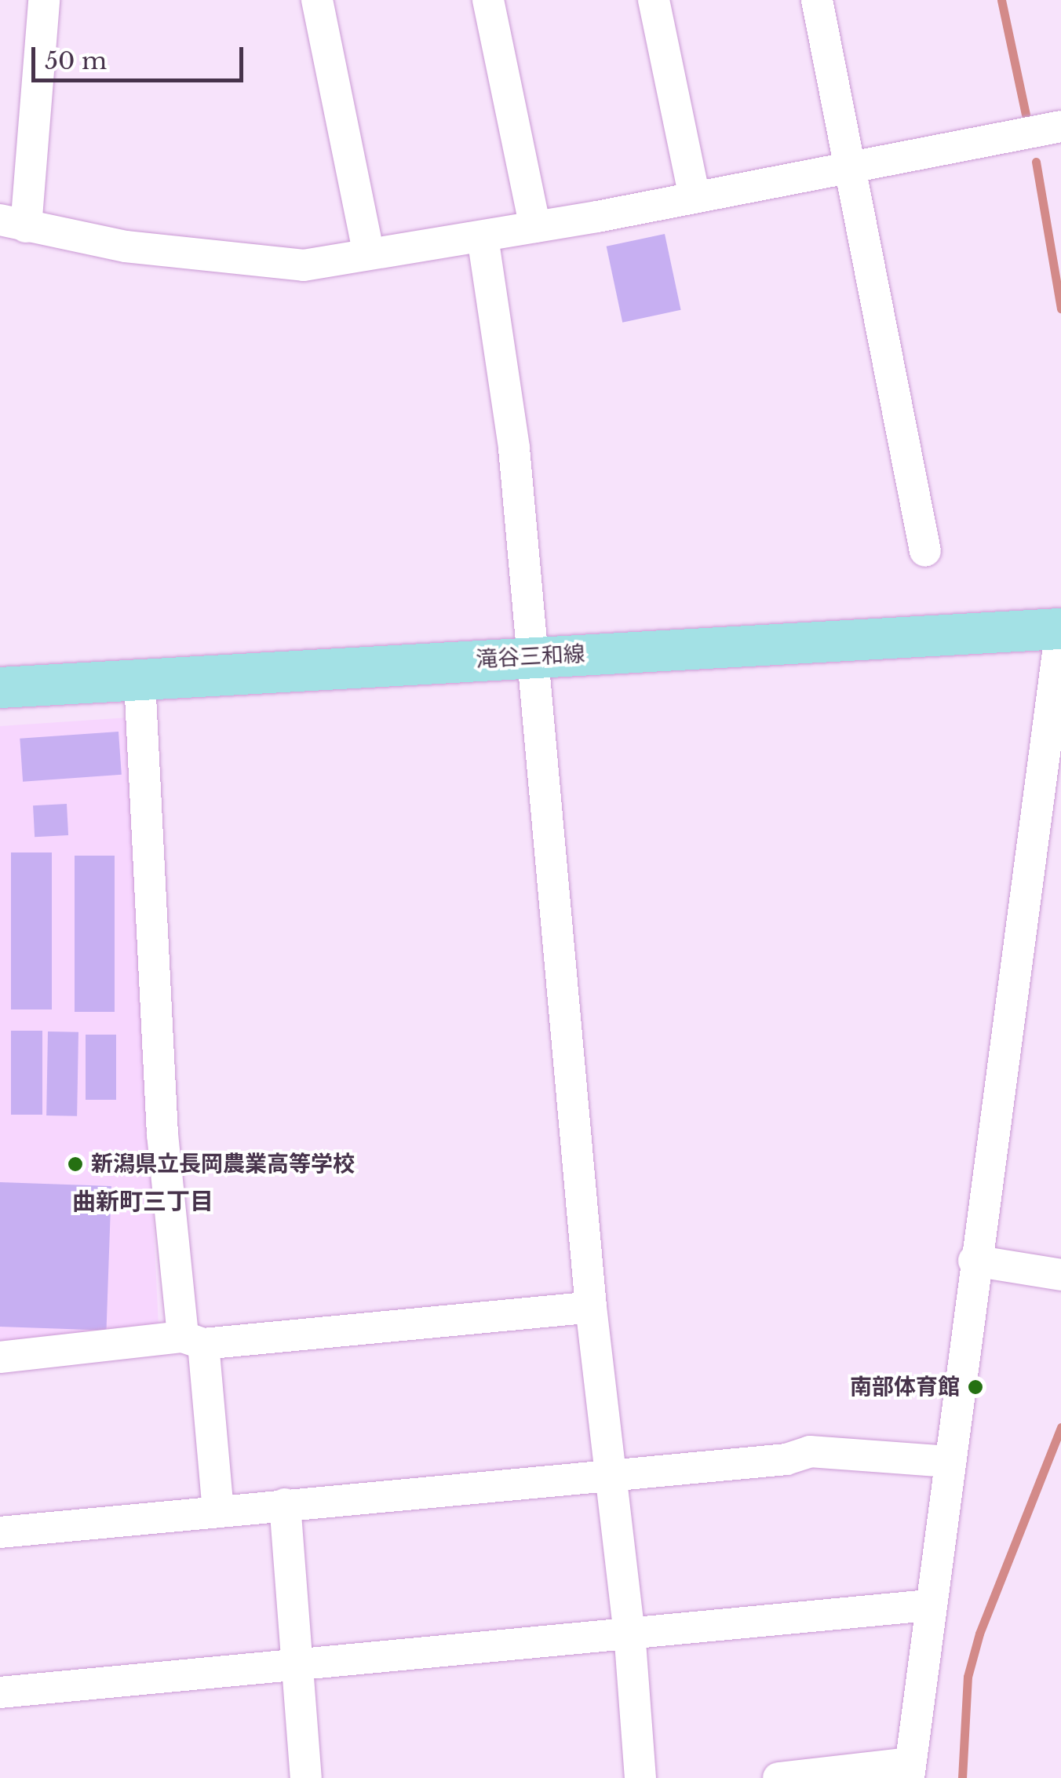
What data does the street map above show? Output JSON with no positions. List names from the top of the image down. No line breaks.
{"streets":{"main road":["滝谷三和線"]},"districts":["曲新町三丁目"],"places":["新潟県立長岡農業高等学校","南部体育館"],"scale_bar":"50 m"}
